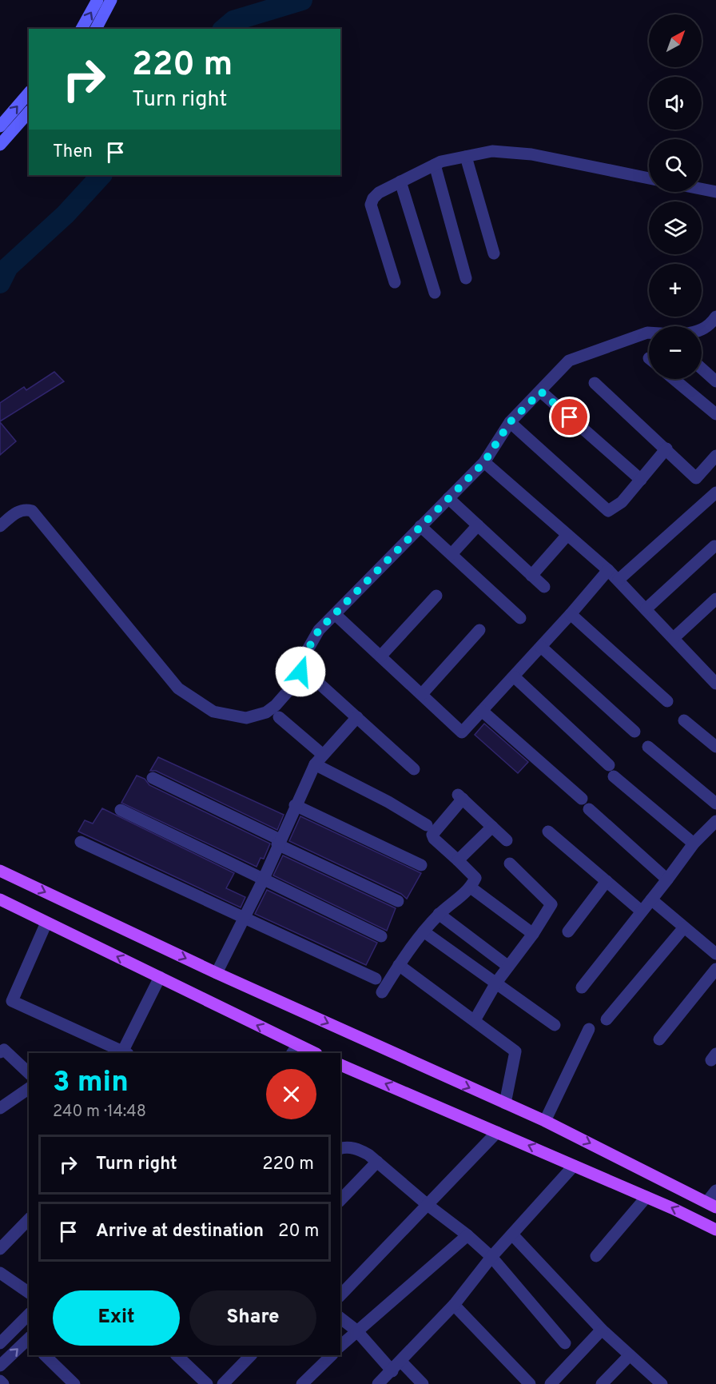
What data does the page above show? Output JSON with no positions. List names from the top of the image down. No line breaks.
{"north":"top right","page":{"map_buttons":["+","−"],"turn":["220 m","Turn right"],"then":"Then","heading":["3 min","240 m · 14:48"],"list":[{"name":"Turn right","value":"220 m"},{"name":"Arrive at destination","value":"20 m"}],"buttons":["Exit","Share"]}}
